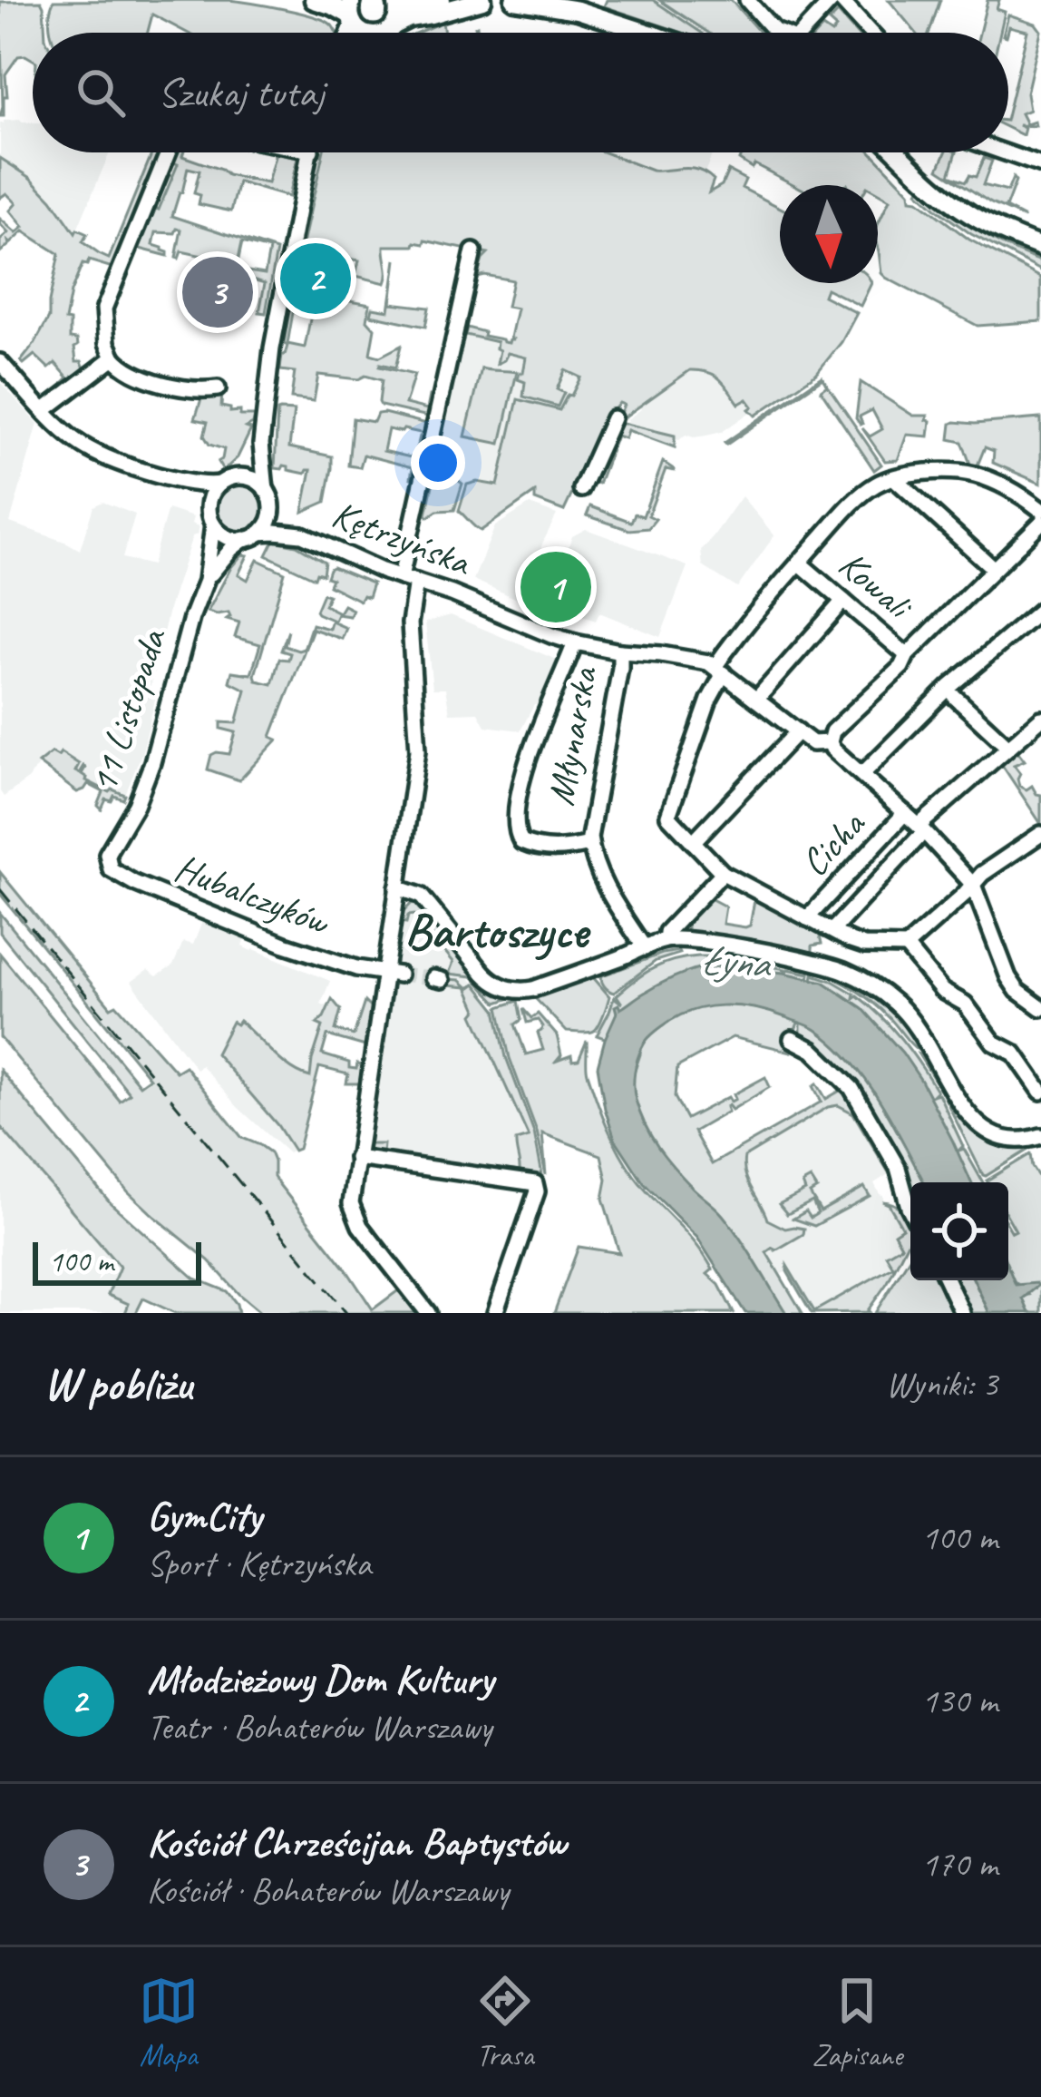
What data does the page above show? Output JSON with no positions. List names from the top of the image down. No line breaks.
{"streets":{"street":["Kętrzyńska","Kowali","11 Listopada","Młynarska","Cicha","Hubalczyków"]},"crossings":[["Kętrzyńska","11 Listopada"],["Kętrzyńska","Młynarska"],["11 Listopada","Hubalczyków"]],"districts":["Bartoszyce"],"water":["Łyna"],"scale_bar":"100 m","north":"bottom","page":{"search":"Szukaj tutaj","pins":["2","3","1"],"scale":"100 m","heading":["W pobliżu","Wyniki: 3"],"list":[{"mark":"1","name":"GymCity","note":"Sport · Kętrzyńska","value":"100 m"},{"mark":"2","name":"Młodzieżowy Dom Kultury","note":"Teatr · Bohaterów Warszawy","value":"130 m"},{"mark":"3","name":"Kościół Chrześcijan Baptystów","note":"Kościół · Bohaterów Warszawy","value":"170 m"}],"nav":["Mapa","Trasa","Zapisane"]}}
